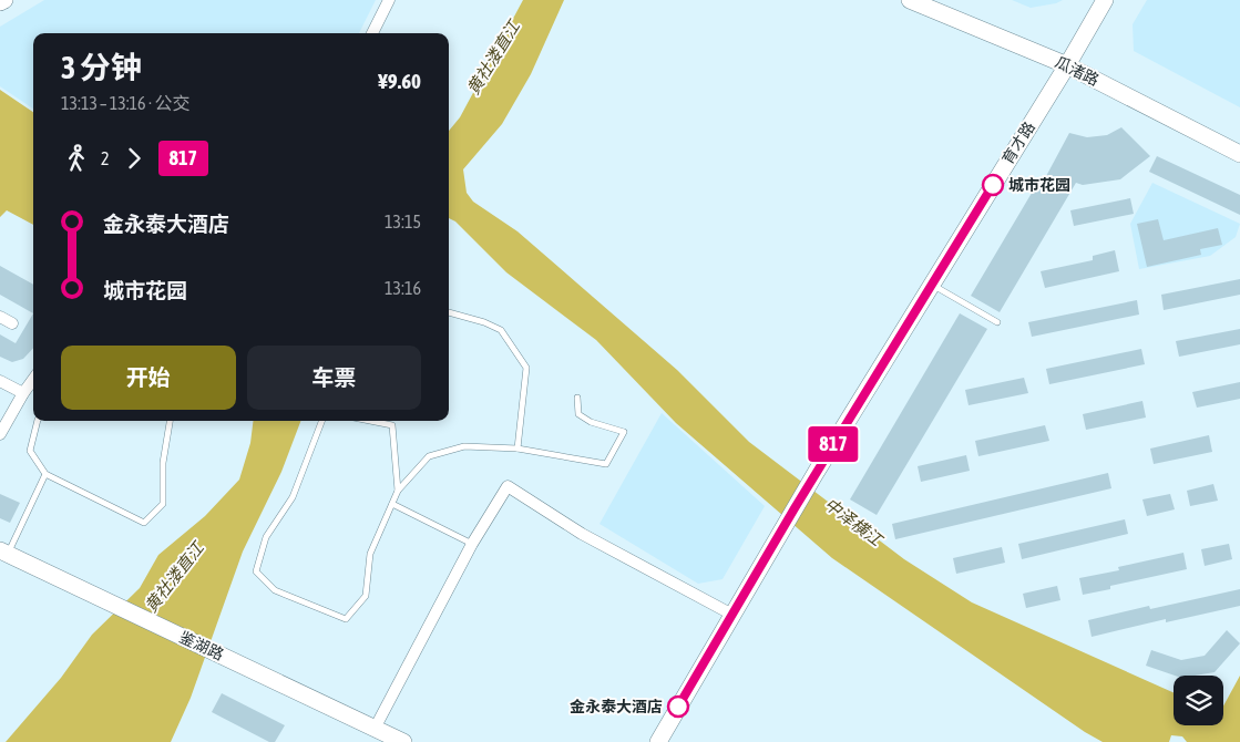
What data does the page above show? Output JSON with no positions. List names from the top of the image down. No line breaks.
{"streets":{"street":["瓜渚路","育才路","鉴湖路"]},"crossings":[["瓜渚路","育才路"]],"water":["黄社溇直江","中泽横江"],"places":["城市花园","金永泰大酒店"],"lines":["bus line 817"],"page":{"on_map":"817","heading":["3 分钟","13:13 – 13:16 · 公交","¥9.60"],"legs":["2","817"],"list":[{"name":"金永泰大酒店","value":"13:15"},{"name":"城市花园","value":"13:16"}],"buttons":["开始","车票"]}}
